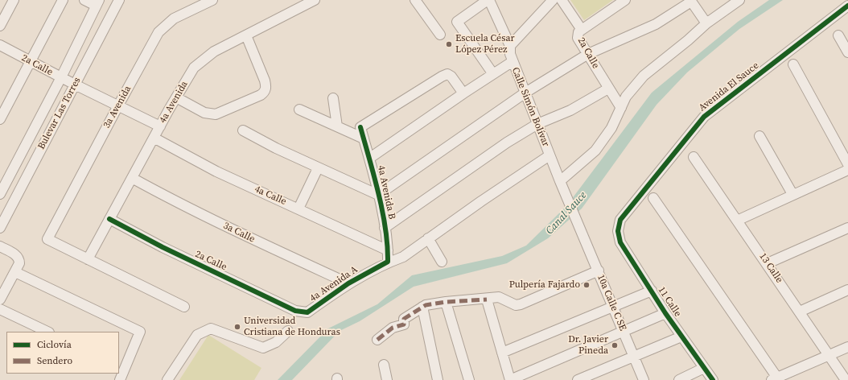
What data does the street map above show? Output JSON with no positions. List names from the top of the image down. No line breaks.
{"streets":{"street":["2a Calle","Avenida El Sauce","4a Avenida","3a Avenida","Calle Simón Bolívar","Bulevar Las Torres","4a Avenida B","4a Calle","3a Calle","13 Calle","4a Avenida A","11 Calle","10a Calle C SE"]},"crossings":[["2a Calle","4a Avenida"],["2a Calle","3a Avenida"],["2a Calle","Bulevar Las Torres"],["2a Calle","4a Avenida A"],["Avenida El Sauce","11 Calle"],["4a Avenida","3a Avenida"],["4a Avenida","4a Calle"],["4a Avenida","3a Calle"],["Calle Simón Bolívar","4a Avenida A"],["Calle Simón Bolívar","10a Calle C SE"],["4a Avenida B","4a Calle"],["4a Avenida B","4a Avenida A"],["3a Calle","4a Avenida A"]],"water":["Canal Sauce"],"places":["Escuela César López Pérez","Pulpería Fajardo","Universidad Cristiana de Honduras","Dr. Javier Pineda"],"legend":["Ciclovía","Sendero"]}
